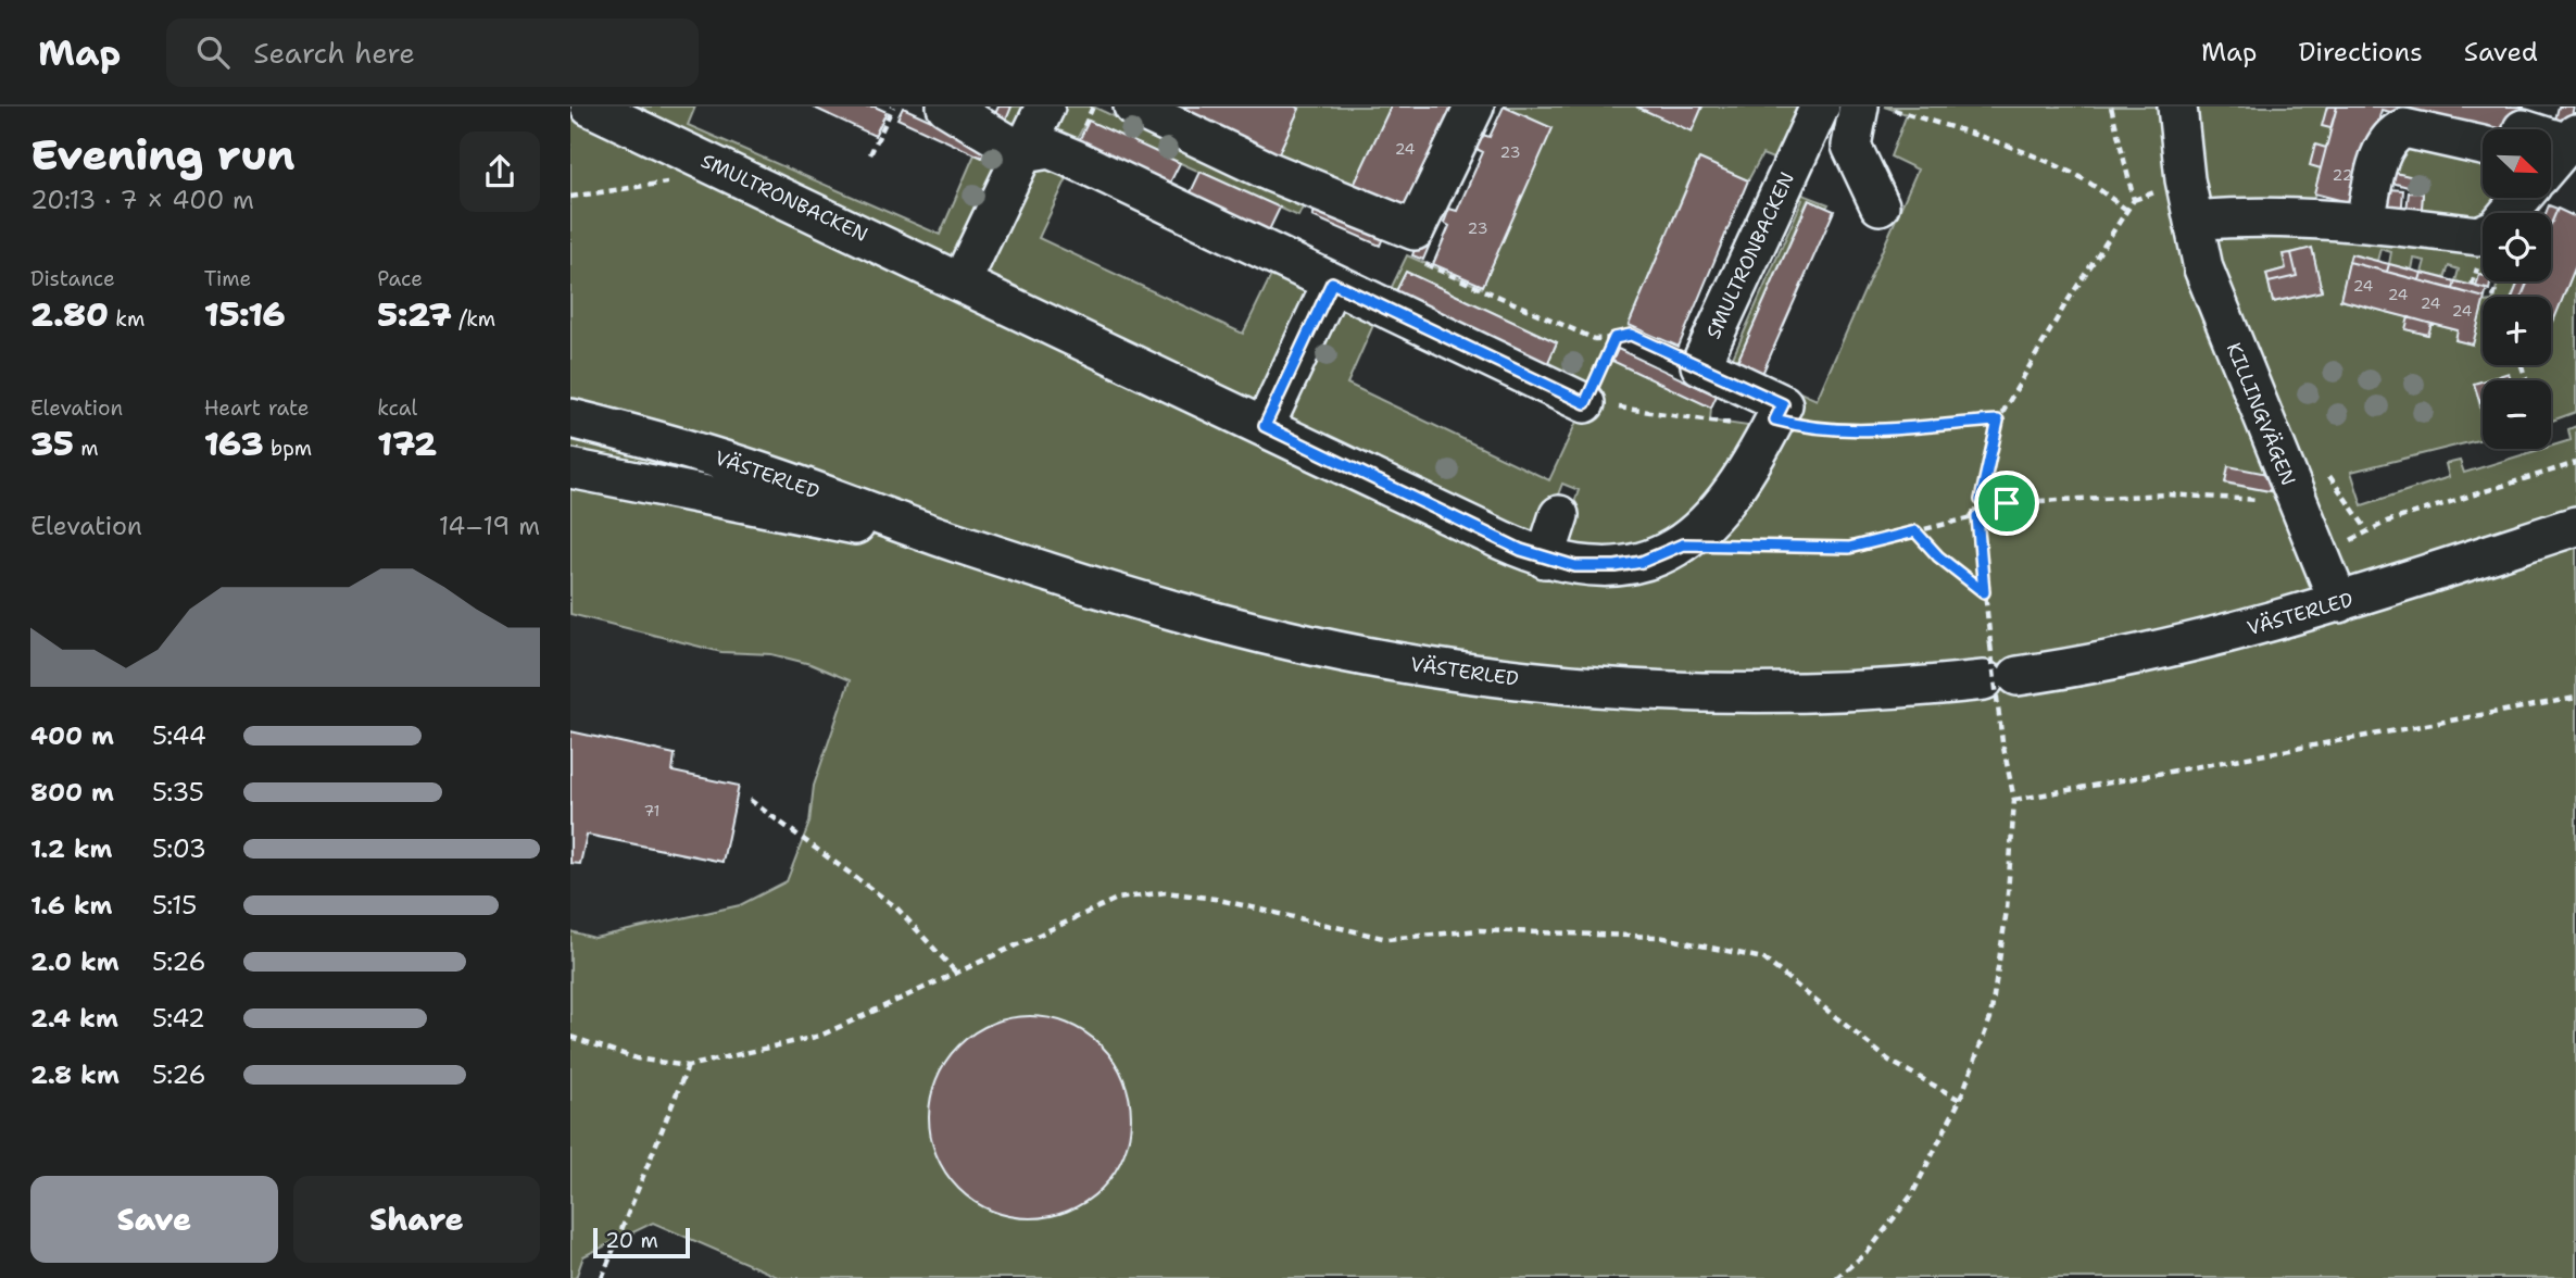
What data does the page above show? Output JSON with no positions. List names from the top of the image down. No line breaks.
{"streets":{"street":["SMULTRONBACKEN","KILLINGVÄGEN","VÄSTERLED"]},"crossings":[["KILLINGVÄGEN","VÄSTERLED"]],"house_numbers":["24","23","22","23","24","24","24","24","71"],"scale_bar":"20 m","north":"bottom right","page":{"header":"Map","search":"Search here","nav":["Map","Directions","Saved"],"heading":["Evening run","20:13 · 7 × 400 m"],"map_buttons":["+","−"],"stats":[["Distance","2.80 km"],["Time","15:16"],["Pace","5:27 /km"],["Elevation","35 m"],["Heart rate","163 bpm"],["kcal","172"]],"chart":["Elevation","14–19 m"],"list":[{"name":"400 m","note":"5:44"},{"name":"800 m","note":"5:35"},{"name":"1.2 km","note":"5:03"},{"name":"1.6 km","note":"5:15"},{"name":"2.0 km","note":"5:26"},{"name":"2.4 km","note":"5:42"},{"name":"2.8 km","note":"5:26"}],"buttons":["Save","Share"],"scale":"20 m"}}
